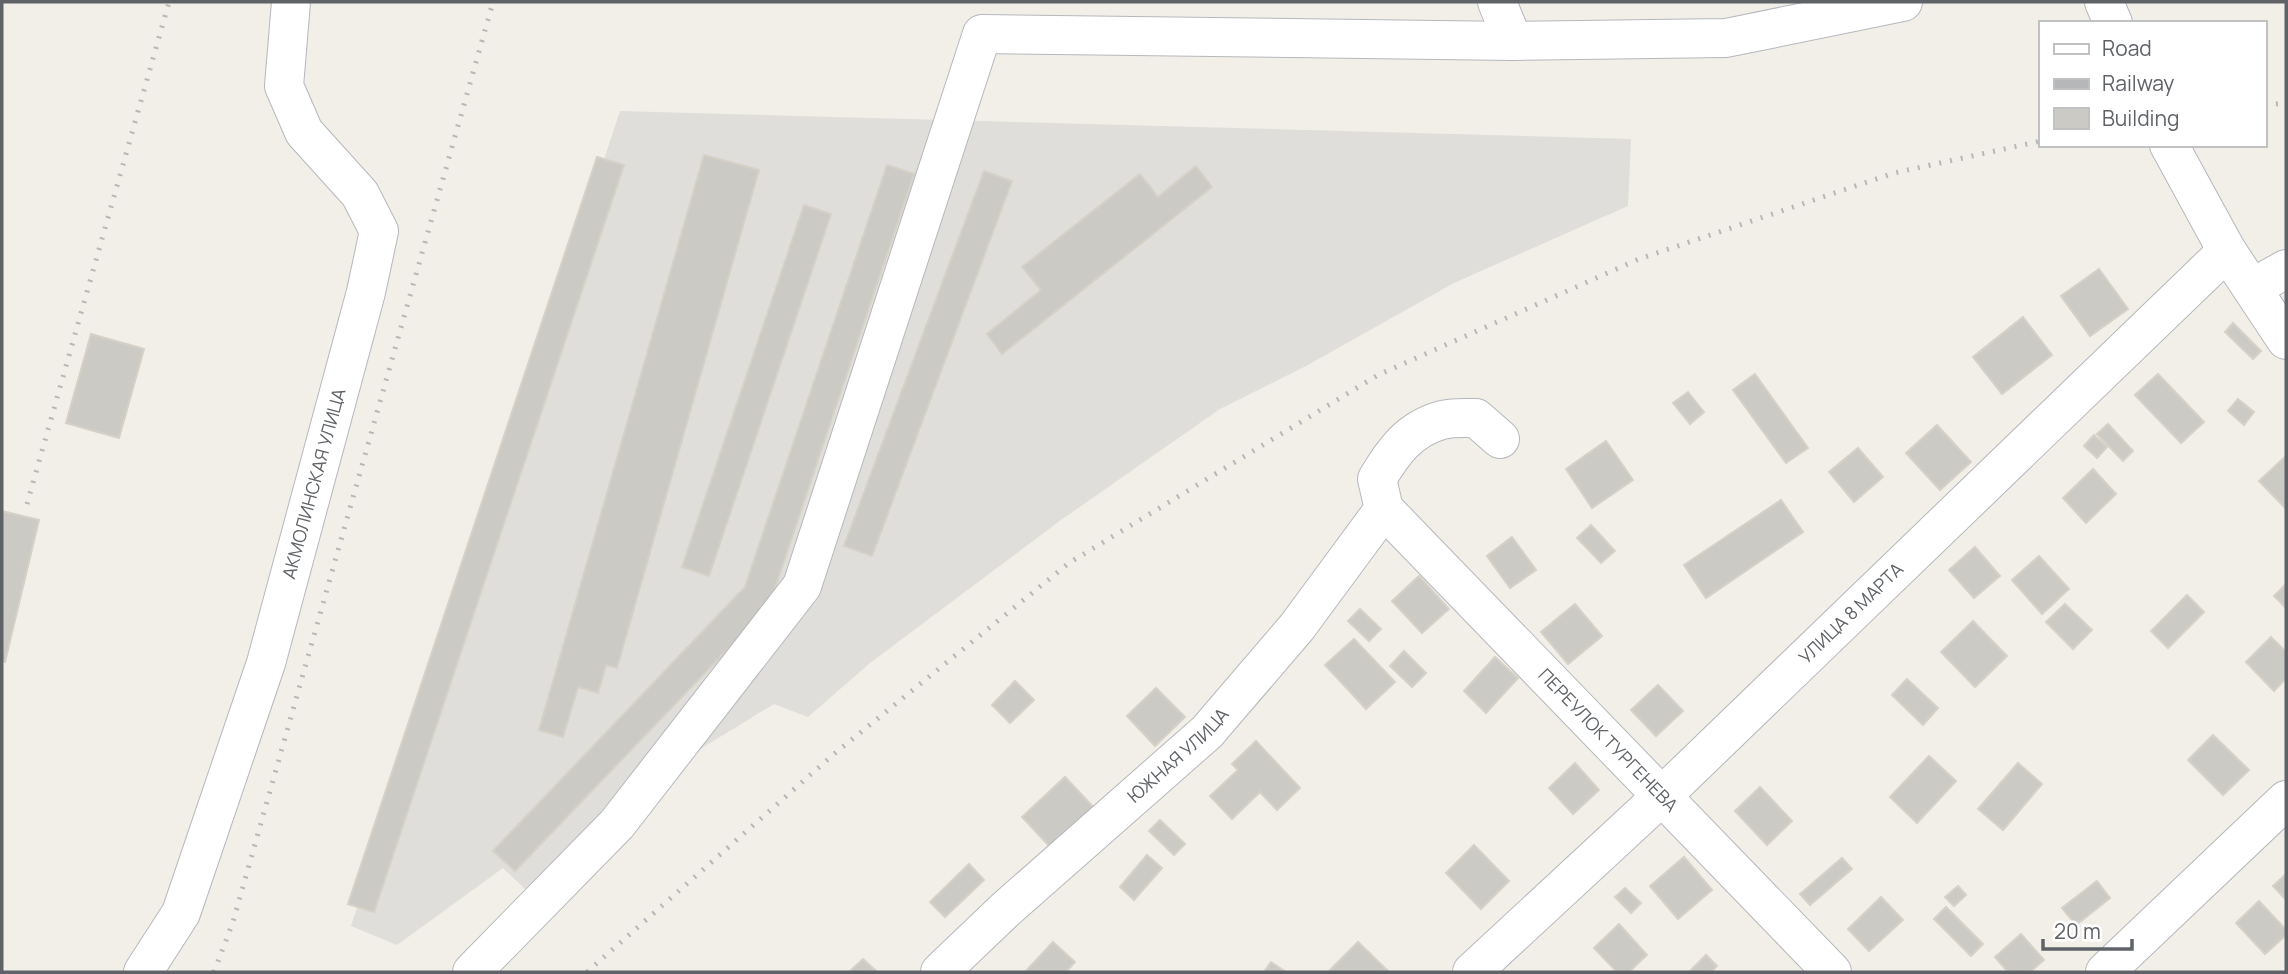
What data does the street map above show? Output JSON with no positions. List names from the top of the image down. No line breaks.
{"streets":{"street":["АКМОЛИНСКАЯ УЛИЦА","УЛИЦА 8 МАРТА","ПЕРЕУЛОК ТУРГЕНЕВА","ЮЖНАЯ УЛИЦА"]},"crossings":[["УЛИЦА 8 МАРТА","ПЕРЕУЛОК ТУРГЕНЕВА"],["ПЕРЕУЛОК ТУРГЕНЕВА","ЮЖНАЯ УЛИЦА"]],"legend":["Road","Railway","Building"],"scale_bar":"20 m"}
